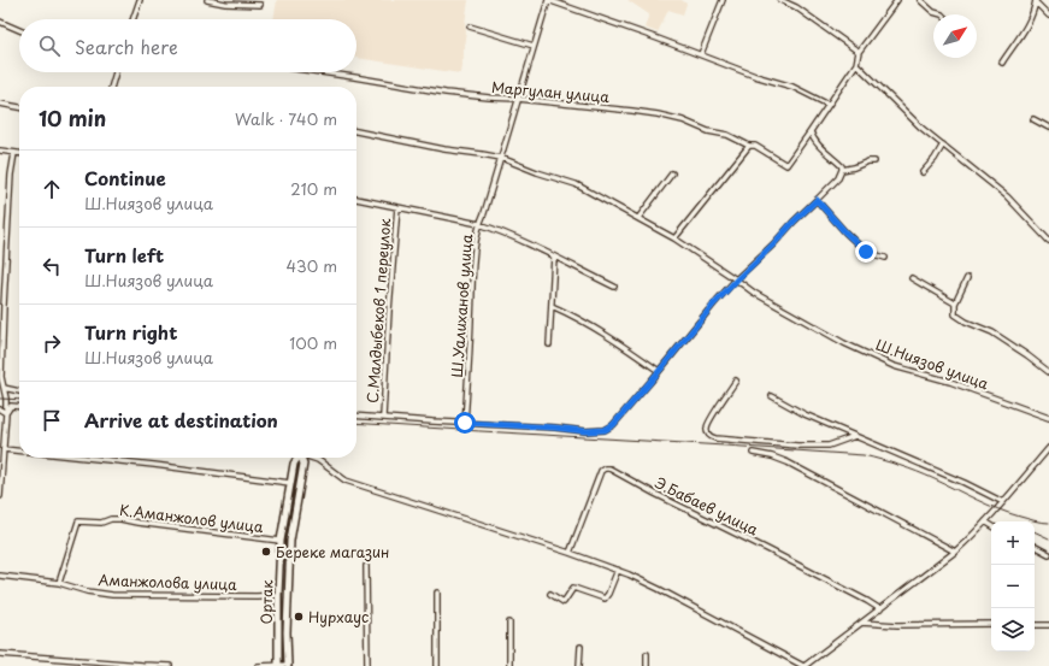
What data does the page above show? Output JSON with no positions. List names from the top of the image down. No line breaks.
{"streets":{"street":["Маргулан улица","Ш.Уалиханов улица","С.Малдыбеков 1 переулок","Ш.Ниязов улица","Э.Бабаев улица","К.Аманжолов улица","Аманжолова улица","Ортак"]},"crossings":[["Маргулан улица","Ш.Уалиханов улица"],["Ш.Уалиханов улица","Ш.Ниязов улица"],["К.Аманжолов улица","Аманжолова улица"],["К.Аманжолов улица","Ортак"],["Аманжолова улица","Ортак"]],"places":["Береке магазин","Нурхаус"],"north":"top right","page":{"search":"Search here","heading":["10 min","Walk · 740 m"],"list":[["Continue","Ш.Ниязов улица","210 m"],["Turn left","Ш.Ниязов улица","430 m"],["Turn right","Ш.Ниязов улица","100 m"],"Arrive at destination"],"map_buttons":["+","−"]}}
